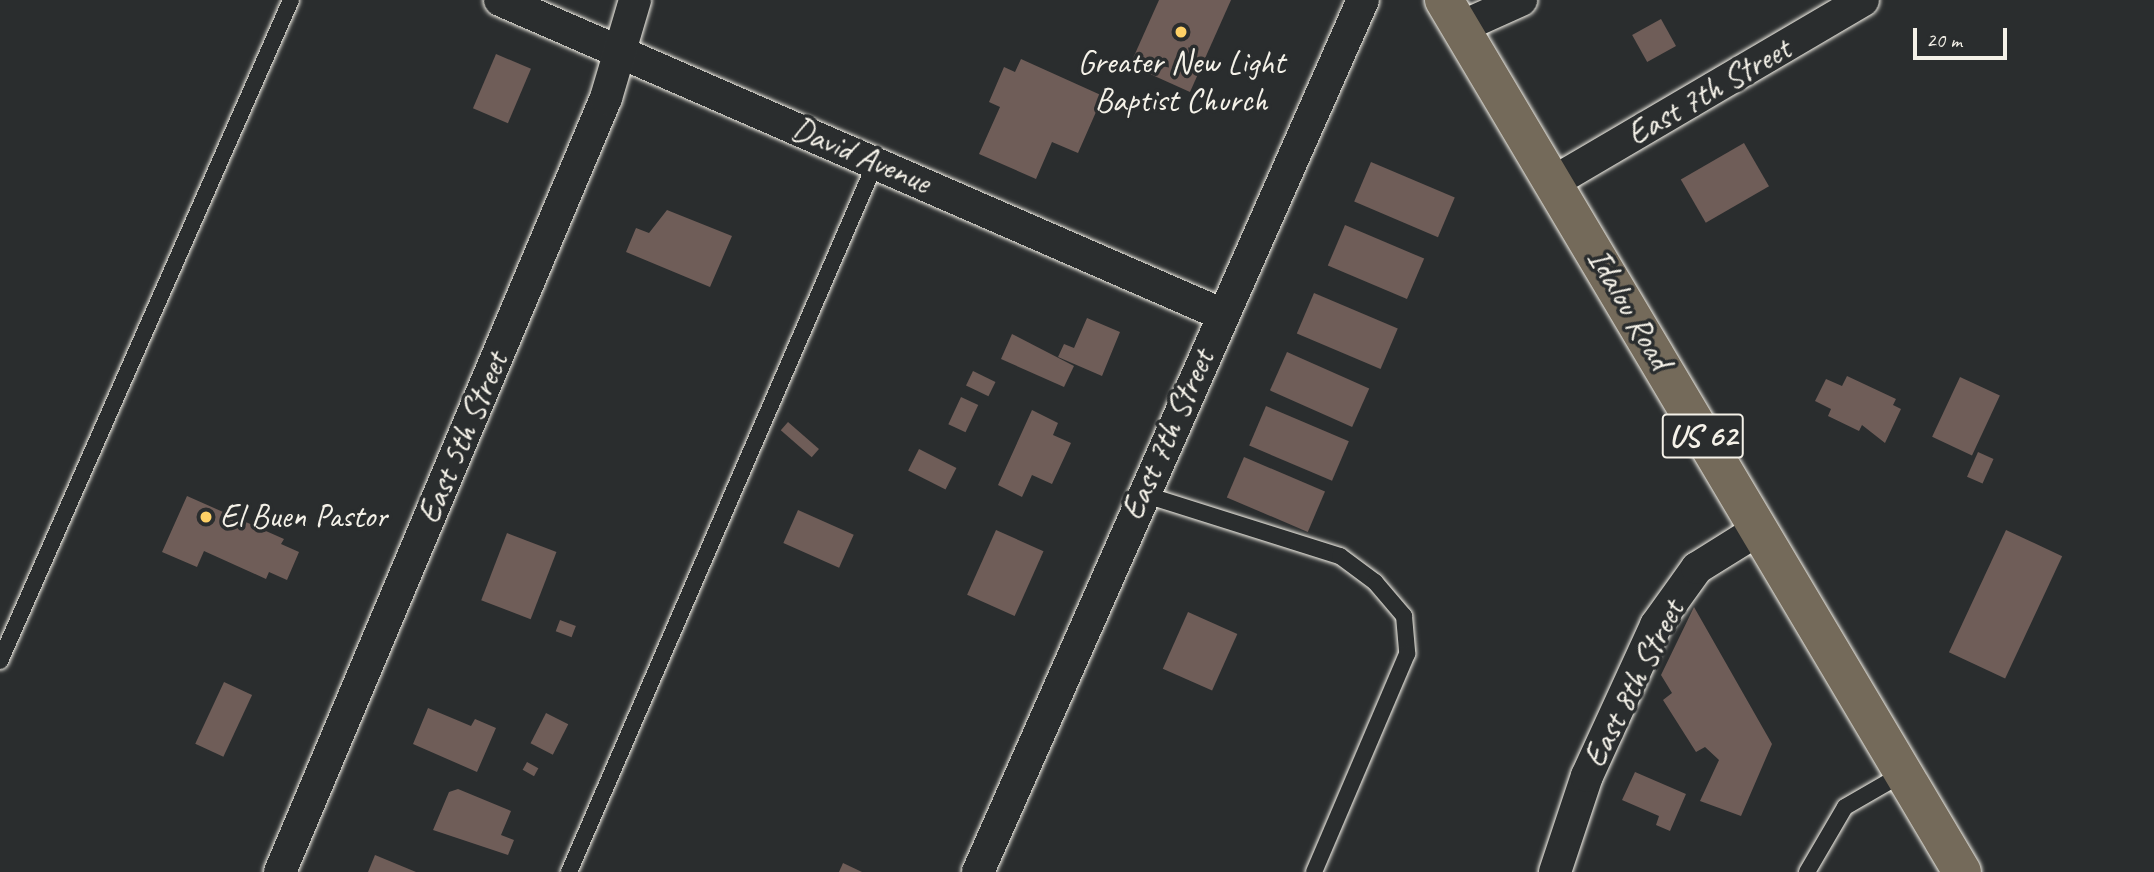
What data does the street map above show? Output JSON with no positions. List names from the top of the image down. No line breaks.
{"streets":{"main road":["Idalou Road","US 62"],"street":["East 7th Street","David Avenue","East 5th Street","East 8th Street"]},"crossings":[["East 7th Street","David Avenue"],["East 7th Street","Idalou Road"],["David Avenue","East 5th Street"],["Idalou Road","East 8th Street"]],"places":["Greater New Light Baptist Church","El Buen Pastor"],"scale_bar":"20 m"}
